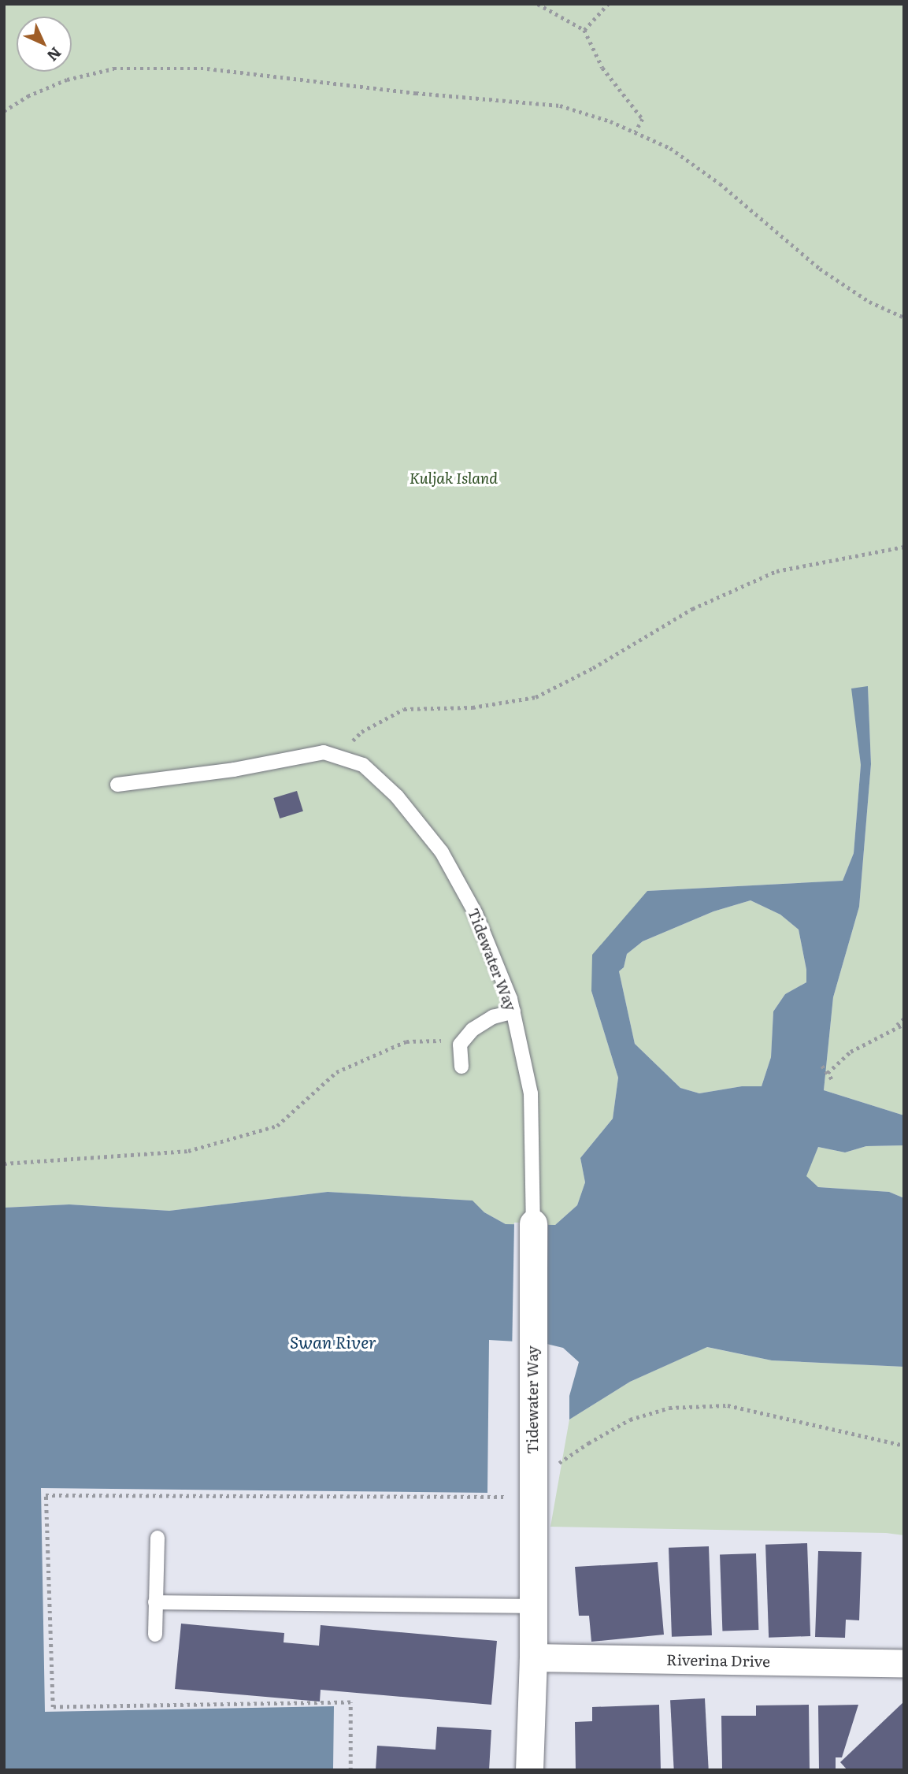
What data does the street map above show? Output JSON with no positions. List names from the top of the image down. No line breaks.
{"streets":{"street":["Tidewater Way","Riverina Drive"]},"crossings":[["Tidewater Way","Riverina Drive"]],"water":["Swan River"],"parks":["Kuljak Island"],"north":"bottom right"}
